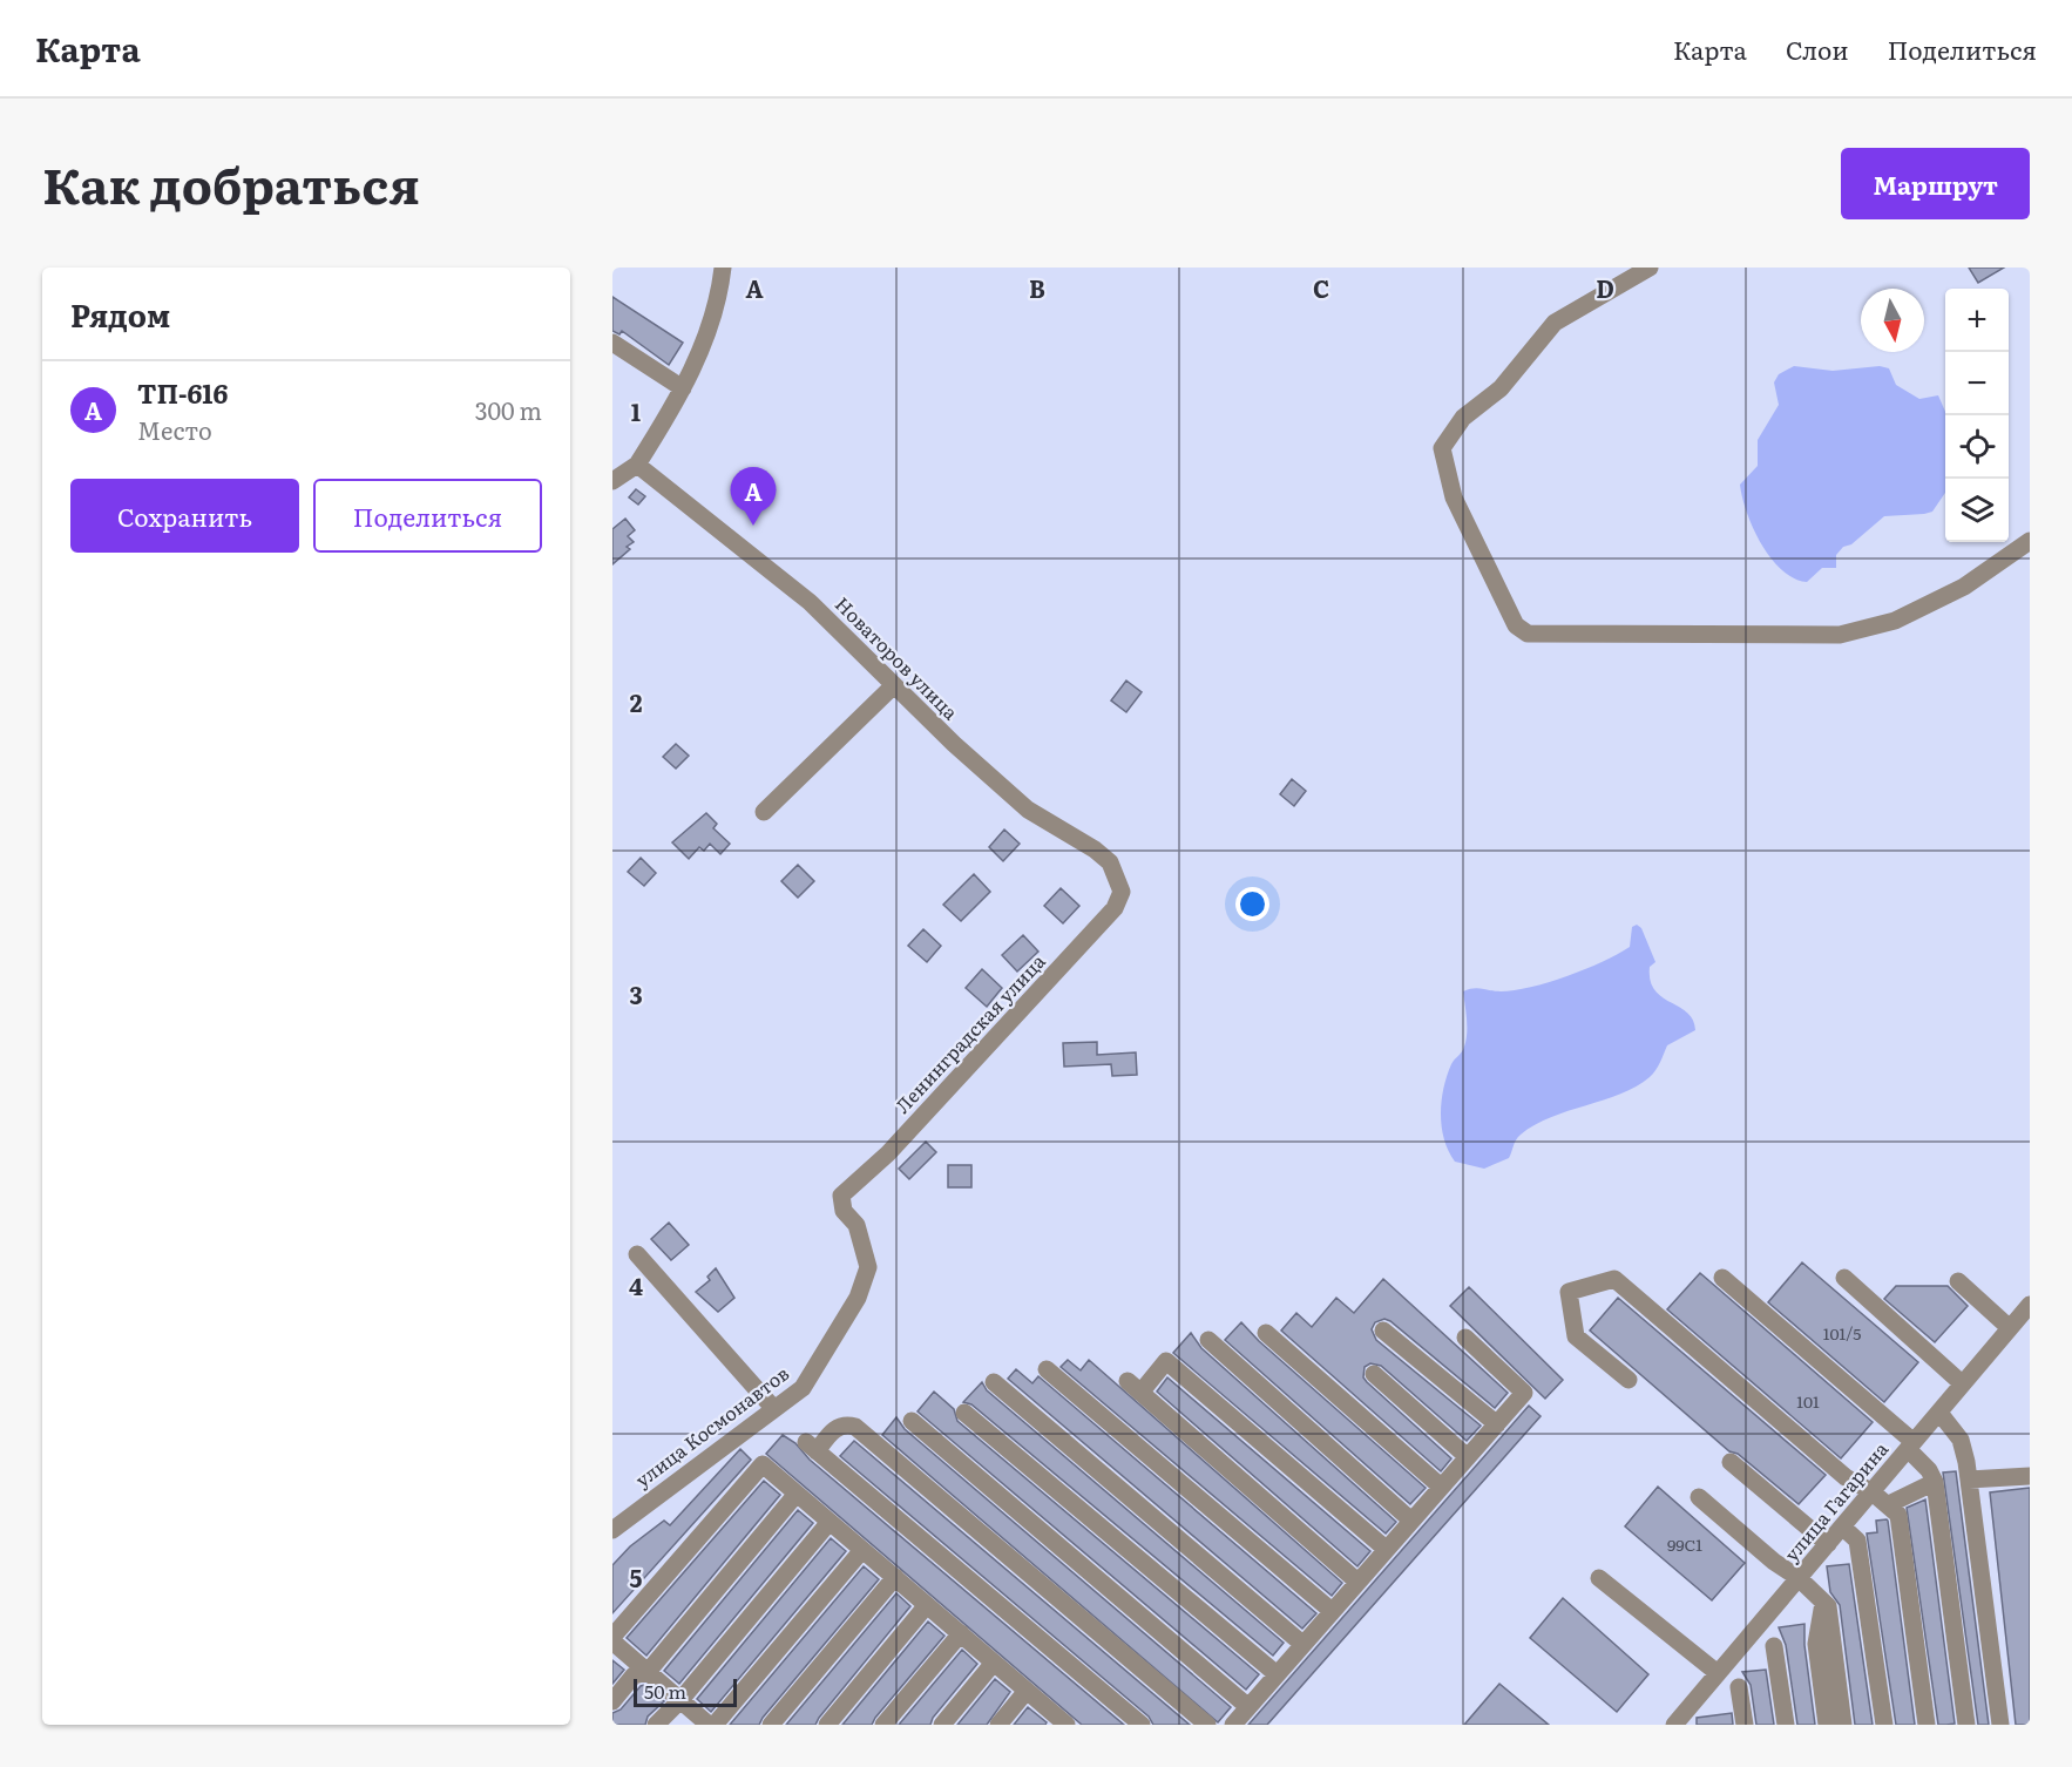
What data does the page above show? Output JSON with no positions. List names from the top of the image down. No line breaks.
{"streets":{"street":["Новаторов улица","Ленинградская улица","улица Космонавтов","улица Гагарина"]},"crossings":[["Новаторов улица","Ленинградская улица"],["Ленинградская улица","улица Космонавтов"]],"house_numbers":["101/5","101","99С1"],"scale_bar":"50 m","north":"bottom","page":{"header":"Карта","nav":["Карта","Слои","Поделиться"],"title":"Как добраться","buttons":["Маршрут",["Сохранить","Поделиться"]],"heading":"Рядом","map_buttons":["+","−"],"list":[{"mark":"A","name":"ТП-616","note":"Место","value":"300 m"}],"pins":"A","scale":"50 m"},"grid":{"columns":["A","B","C","D"],"rows":["1","2","3","4","5"]}}
